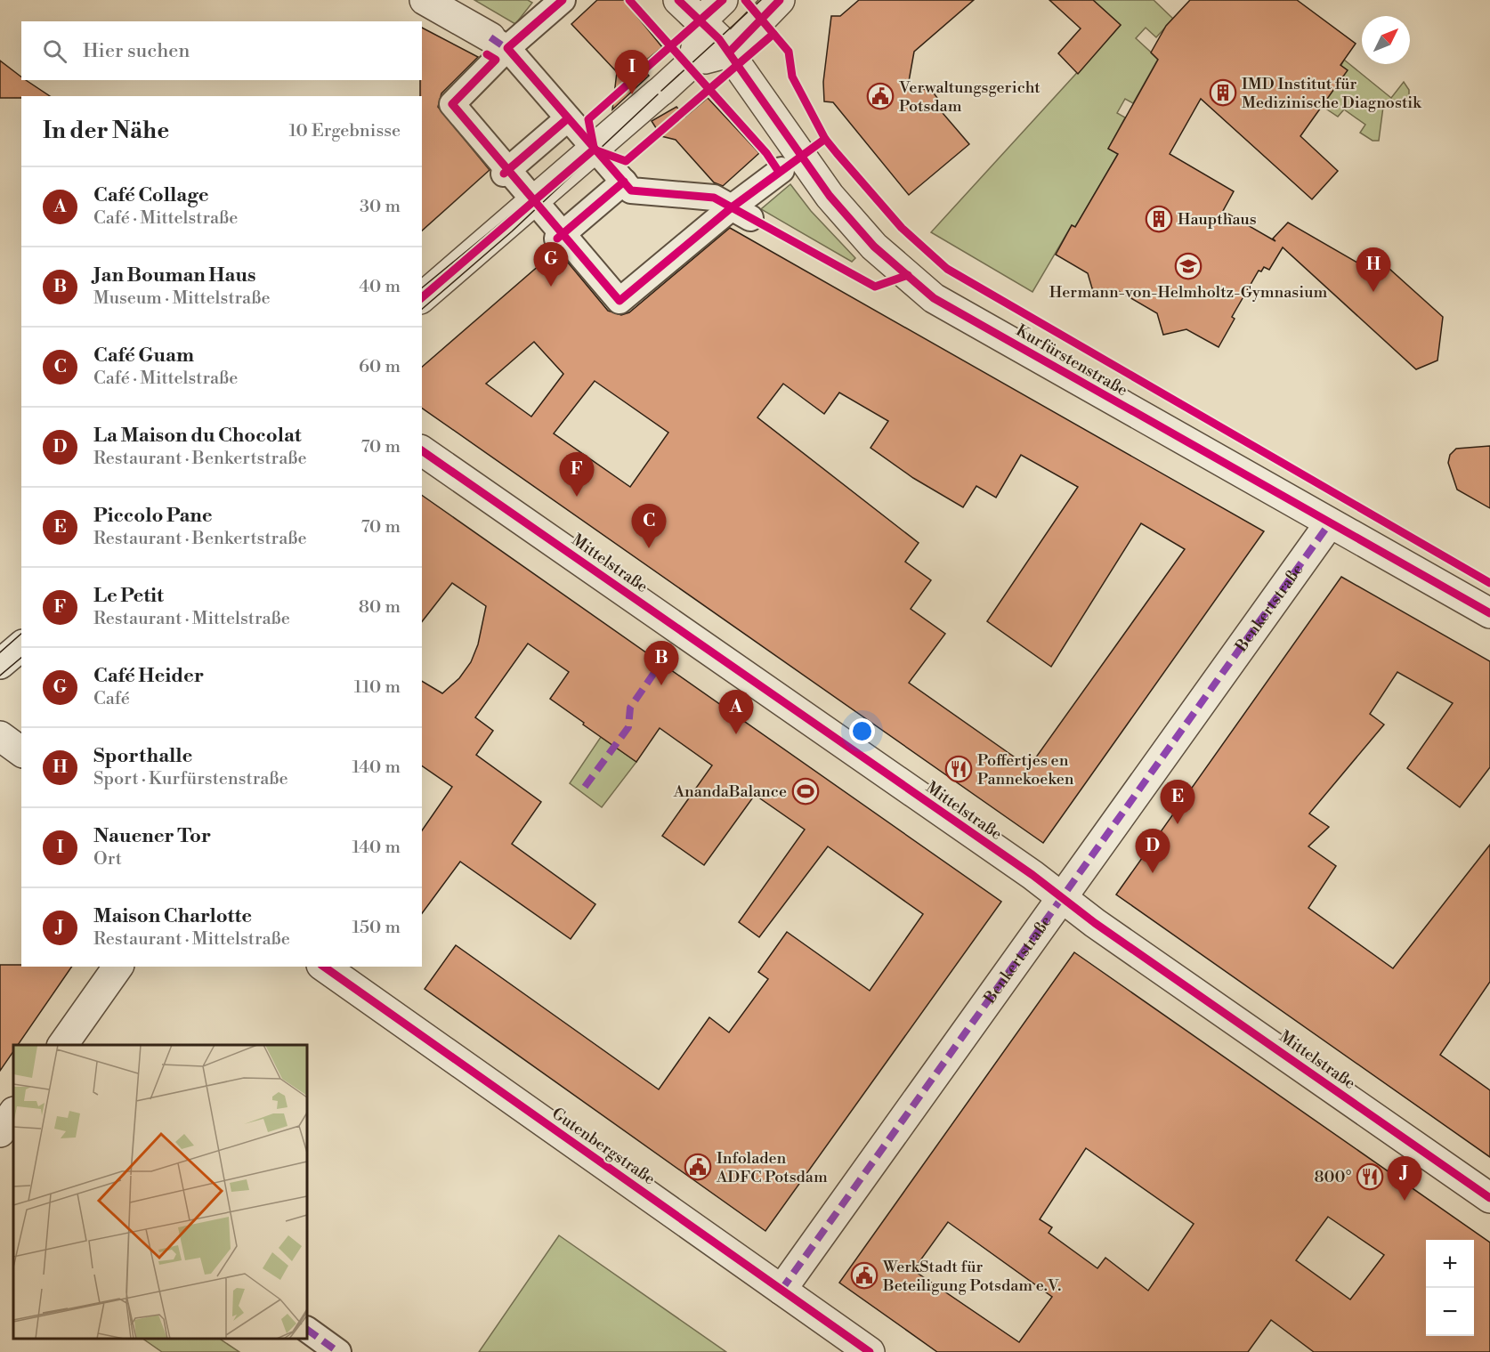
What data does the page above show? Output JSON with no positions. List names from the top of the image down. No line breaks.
{"streets":{"street":["Kurfürstenstraße","Mittelstraße","Benkertstraße","Gutenbergstraße"]},"crossings":[["Kurfürstenstraße","Benkertstraße"],["Mittelstraße","Benkertstraße"],["Benkertstraße","Gutenbergstraße"]],"places":{"building":["IMD Institut für Medizinische Diagnostik","Haupthaus"],"public building":["Verwaltungsgericht Potsdam","Infoladen ADFC Potsdam","WerkStadt für Beteiligung Potsdam e.V."],"school or university":["Hermann-von-Helmholtz-Gymnasium"],"restaurant":["Poffertjes en Pannekoeken","800°"],"sports":["AnandaBalance"]},"north":"top right","page":{"search":"Hier suchen","pins":["I","G","H","F","C","B","A","E","D","J"],"heading":["In der Nähe","10 Ergebnisse"],"list":[{"mark":"A","name":"Café Collage","note":"Café · Mittelstraße","value":"30 m"},{"mark":"B","name":"Jan Bouman Haus","note":"Museum · Mittelstraße","value":"40 m"},{"mark":"C","name":"Café Guam","note":"Café · Mittelstraße","value":"60 m"},{"mark":"D","name":"La Maison du Chocolat","note":"Restaurant · Benkertstraße","value":"70 m"},{"mark":"E","name":"Piccolo Pane","note":"Restaurant · Benkertstraße","value":"70 m"},{"mark":"F","name":"Le Petit","note":"Restaurant · Mittelstraße","value":"80 m"},{"mark":"G","name":"Café Heider","note":"Café","value":"110 m"},{"mark":"H","name":"Sporthalle","note":"Sport · Kurfürstenstraße","value":"140 m"},{"mark":"I","name":"Nauener Tor","note":"Ort","value":"140 m"},{"mark":"J","name":"Maison Charlotte","note":"Restaurant · Mittelstraße","value":"150 m"}],"map_buttons":["+","−"]}}
